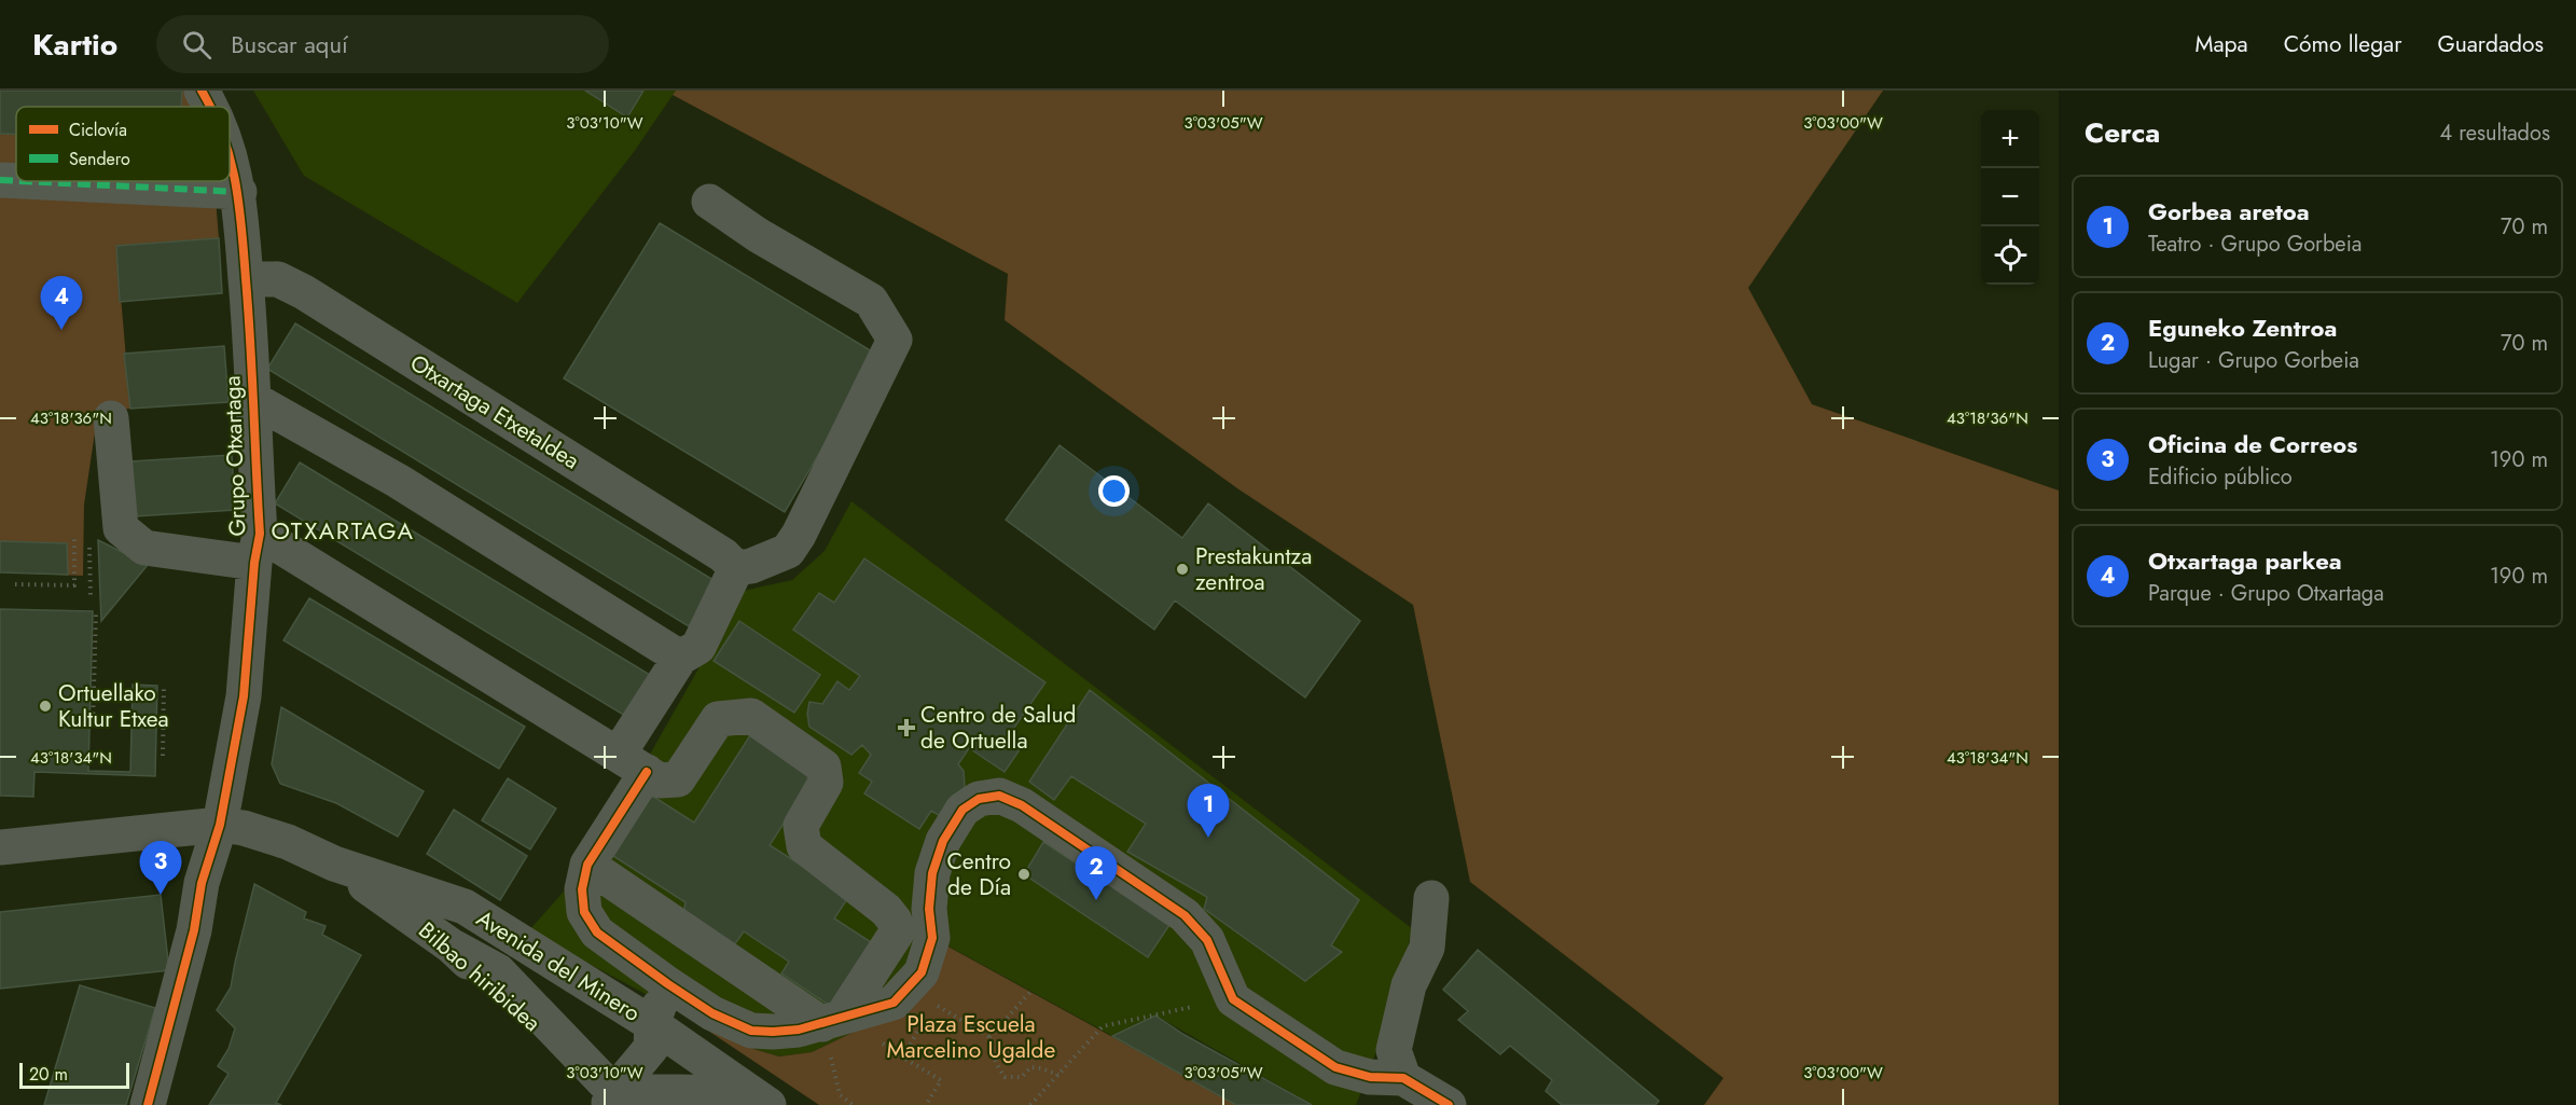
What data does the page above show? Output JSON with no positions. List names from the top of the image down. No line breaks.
{"streets":{"street":["Otxartaga Etxetaldea","Grupo Otxartaga","Avenida del Minero","Bilbao hiribidea"]},"crossings":[["Otxartaga Etxetaldea","Grupo Otxartaga"],["Avenida del Minero","Bilbao hiribidea"]],"districts":["OTXARTAGA"],"parks":["Plaza Escuela Marcelino Ugalde"],"places":{"other":["Prestakuntza zentroa","Ortuellako Kultur Etxea","Centro de Día"],"health":["Centro de Salud de Ortuella"]},"legend":["Ciclovía","Sendero"],"scale_bar":"20 m","page":{"header":"Kartio","search":"Buscar aquí","nav":["Mapa","Cómo llegar","Guardados"],"heading":["Cerca","4 resultados"],"map_buttons":["+","−"],"list":[{"mark":"1","name":"Gorbea aretoa","note":"Teatro · Grupo Gorbeia","value":"70 m"},{"mark":"2","name":"Eguneko Zentroa","note":"Lugar · Grupo Gorbeia","value":"70 m"},{"mark":"3","name":"Oficina de Correos","note":"Edificio público","value":"190 m"},{"mark":"4","name":"Otxartaga parkea","note":"Parque · Grupo Otxartaga","value":"190 m"}],"pins":["4","1","3","2"],"scale":"20 m"},"coordinates":["3°03'10\"W","3°03'05\"W","3°03'00\"W","43°18'36\"N","43°18'34\"N"]}
